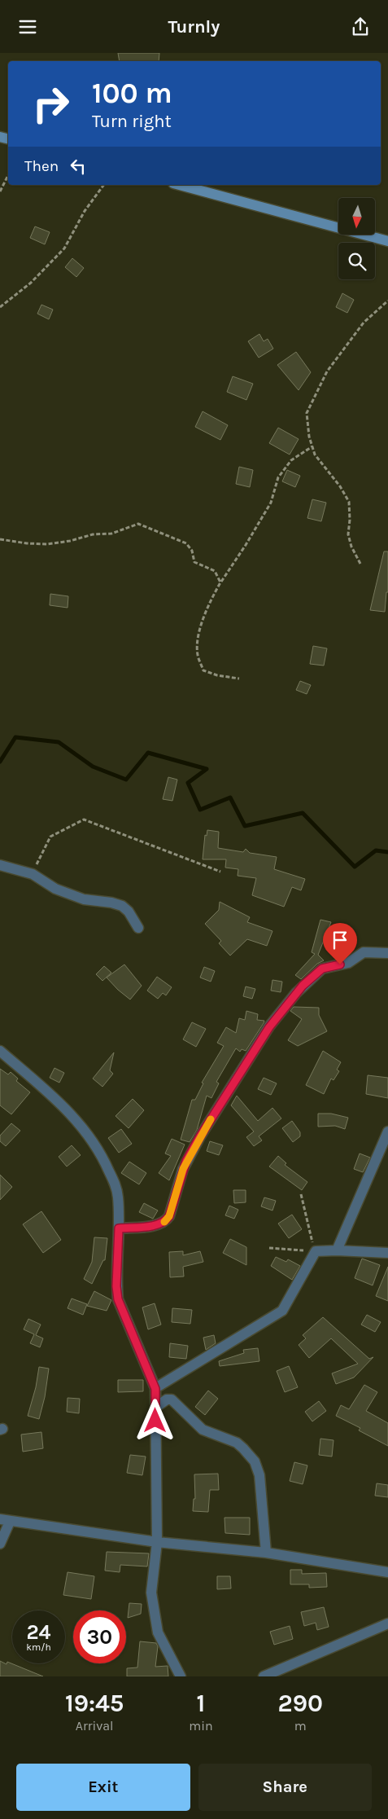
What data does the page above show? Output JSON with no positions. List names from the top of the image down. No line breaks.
{"north":"bottom","page":{"header":"Turnly","turn":["100 m","Turn right"],"then":"Then","speed":"24 km/h","limit":"30","eta":["19:45","Arrival","1","min","290","m"],"buttons":["Exit","Share"]}}
